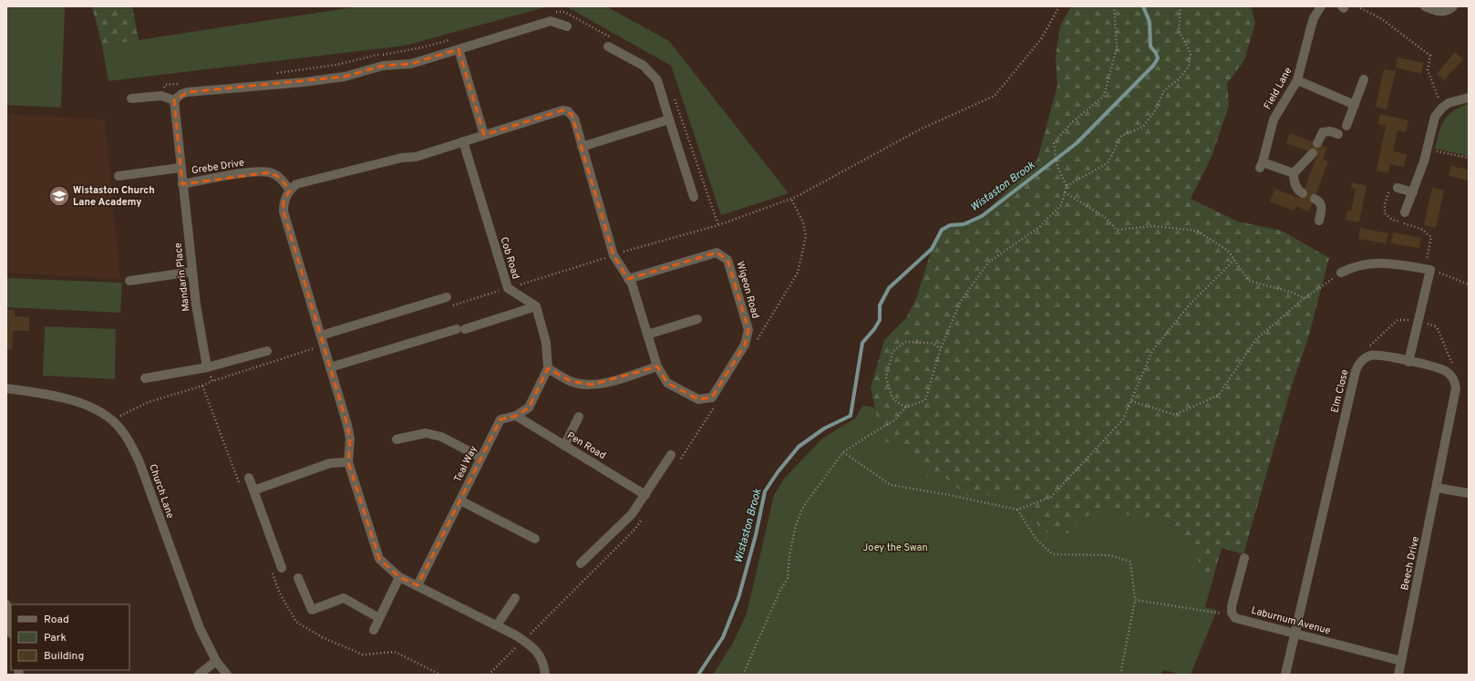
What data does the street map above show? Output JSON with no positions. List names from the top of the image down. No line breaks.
{"streets":{"street":["Field Lane","Grebe Drive","Cob Road","Mandarin Place","Wigeon Road","Elm Close","Pen Road","Teal Way","Church Lane","Beech Drive","Laburnum Avenue"]},"crossings":[["Grebe Drive","Mandarin Place"],["Elm Close","Beech Drive"],["Elm Close","Laburnum Avenue"],["Pen Road","Teal Way"],["Beech Drive","Laburnum Avenue"]],"water":["Wistaston Brook"],"parks":["Joey the Swan"],"places":{"school or university":["Wistaston Church Lane Academy"]},"legend":["Road","Park","Building"]}
